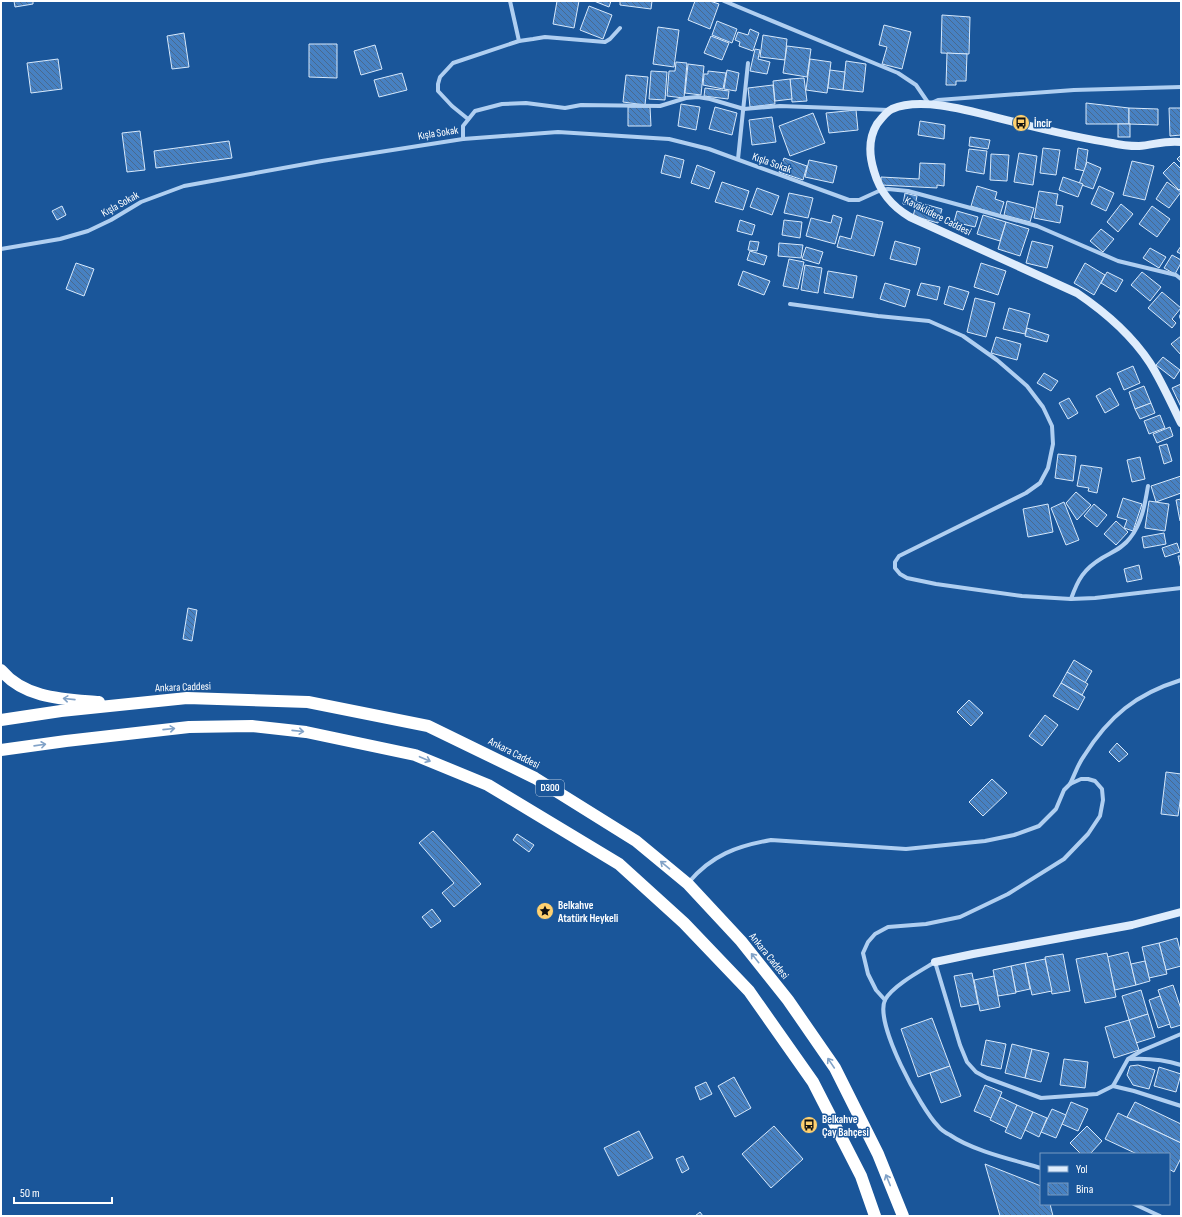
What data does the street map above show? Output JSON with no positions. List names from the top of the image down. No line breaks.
{"streets":{"highway":["Ankara Caddesi","D300"],"street":["Kışla Sokak","Kavaklidere Caddesi"]},"crossings":[["Kışla Sokak","Kavaklidere Caddesi"]],"places":{"bus stop":["İncir","Belkahve Çay Bahçesi"],"place":["Belkahve Atatürk Heykeli"]},"legend":["Yol","Bina"],"scale_bar":"50 m"}
